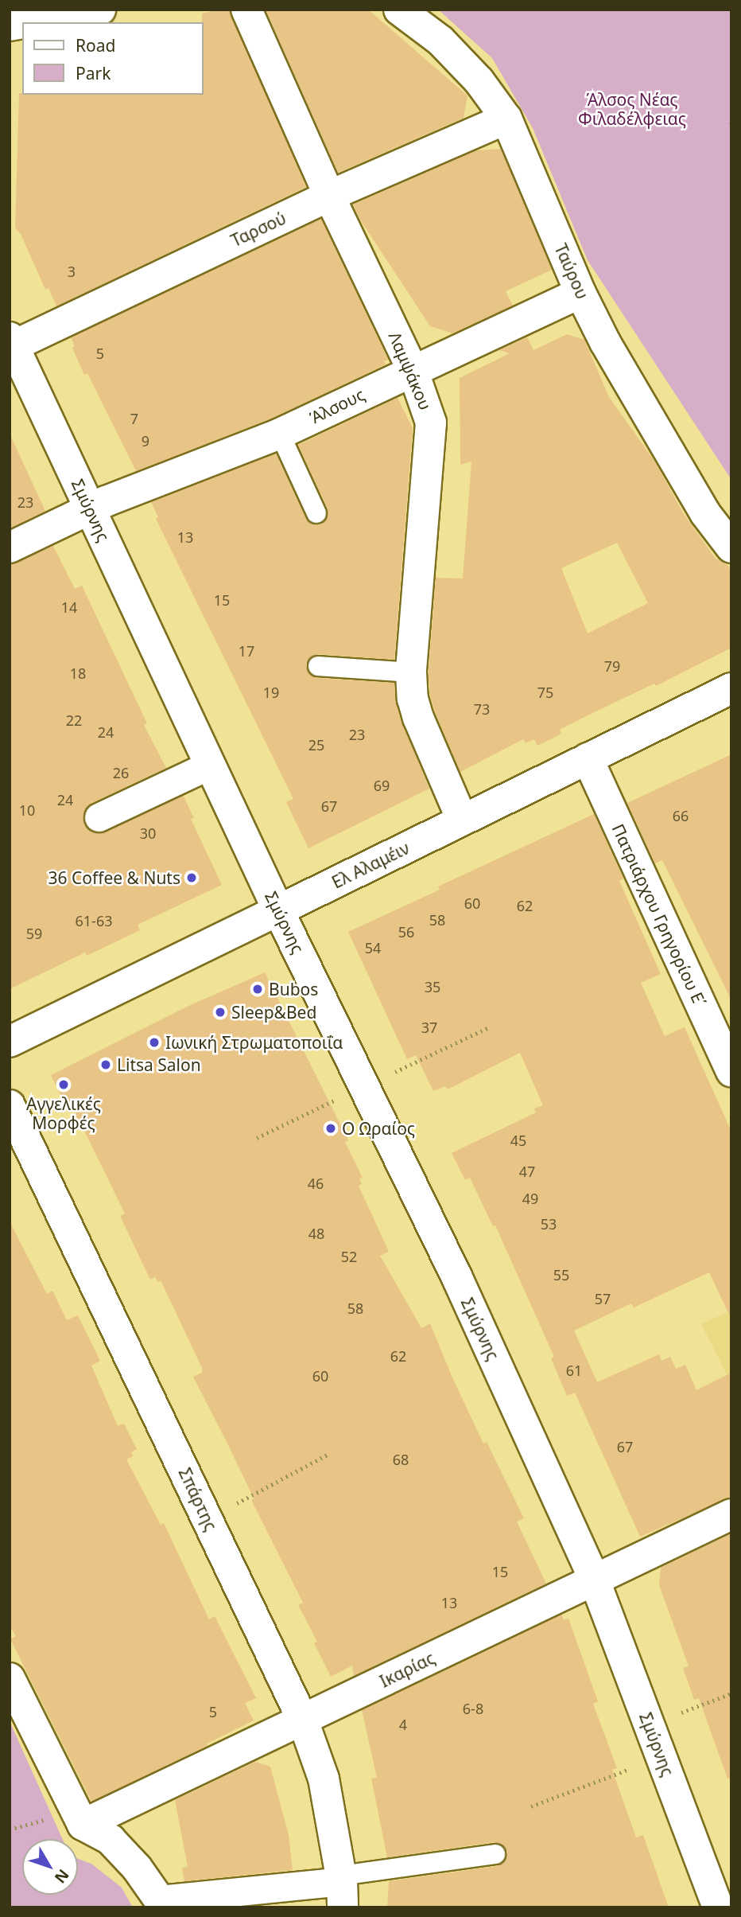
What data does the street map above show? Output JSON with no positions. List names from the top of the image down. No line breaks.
{"streets":{"street":["Ταρσού","Ταύρου","Λαμψάκου","Άλσους","Σμύρνης","Ελ Αλαμέιν","Πατριάρχου Γρηγορίου Ε΄","Σπάρτης","Ικαρίας"]},"crossings":[["Ταρσού","Ταύρου"],["Ταρσού","Λαμψάκου"],["Ταρσού","Σμύρνης"],["Ταύρου","Άλσους"],["Λαμψάκου","Άλσους"],["Λαμψάκου","Ελ Αλαμέιν"],["Άλσους","Σμύρνης"],["Σμύρνης","Ελ Αλαμέιν"],["Σμύρνης","Ικαρίας"],["Ελ Αλαμέιν","Πατριάρχου Γρηγορίου Ε΄"],["Σπάρτης","Ικαρίας"]],"parks":["Άλσος Νέας Φιλαδέλφειας"],"places":["36 Coffee & Nuts","Bubos","Sleep&Bed","Ιωνική Στρωματοποιΐα","Litsa Salon","Αγγελικές Μορφές","Ο Ωραίος"],"house_numbers":["3","5","7","9","23","13","15","14","17","79","18","19","75","73","22","24","23","25","26","69","24","67","10","66","30","60","62","58","61-63","56","59","54","35","37","45","47","46","49","53","48","52","55","57","58","62","61","60","67","68","15","13","6-8","5","4"],"legend":["Road","Park"],"north":"bottom right"}
